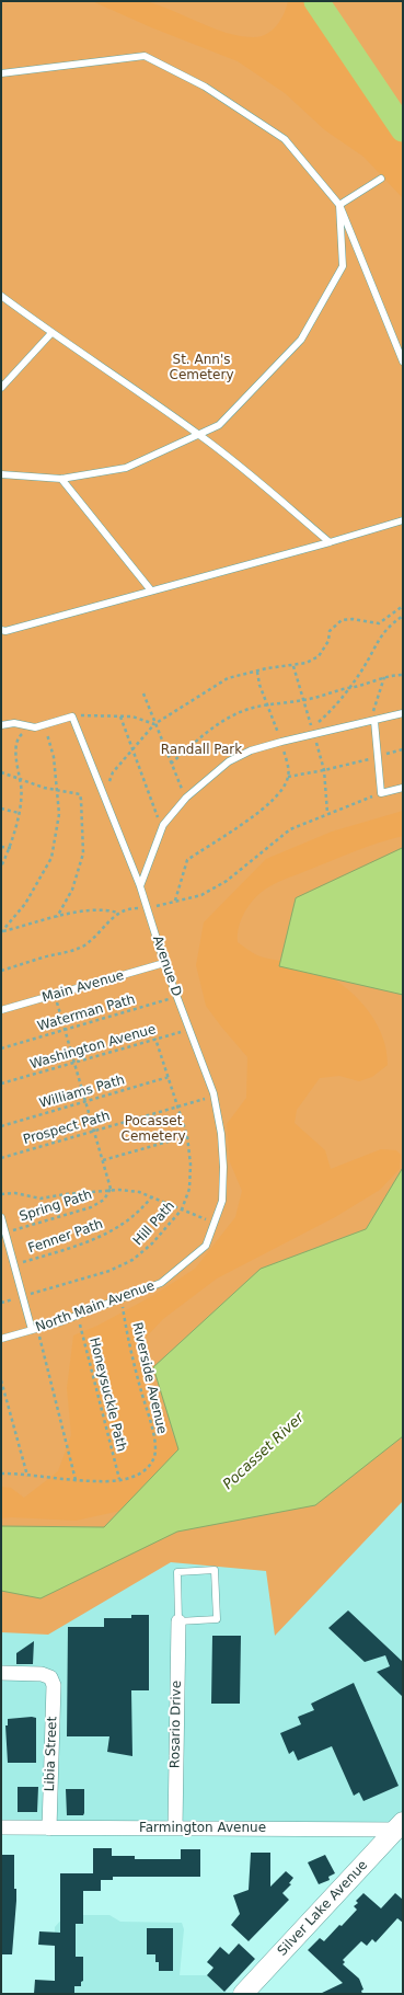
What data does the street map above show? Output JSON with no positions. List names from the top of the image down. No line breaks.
{"streets":{"street":["Rosario Drive","Libia Street","Farmington Avenue","Silver Lake Avenue"],"lane":["Avenue D","Main Avenue","North Main Avenue"],"path":["Waterman Path","Washington Avenue","Williams Path","Prospect Path","Spring Path","Hill Path","Fenner Path","Riverside Avenue","Honeysuckle Path"]},"crossings":[["Avenue D","Main Avenue"],["Avenue D","Waterman Path"],["Avenue D","Washington Avenue"],["Avenue D","Prospect Path"],["Avenue D","North Main Avenue"],["Washington Avenue","Hill Path"],["Williams Path","Hill Path"],["Prospect Path","Hill Path"],["North Main Avenue","Riverside Avenue"],["North Main Avenue","Honeysuckle Path"],["Riverside Avenue","Honeysuckle Path"],["Rosario Drive","Farmington Avenue"],["Libia Street","Farmington Avenue"],["Farmington Avenue","Silver Lake Avenue"]],"water":["Pocasset River"],"parks":["St. Ann's Cemetery","Randall Park","Pocasset Cemetery"]}
